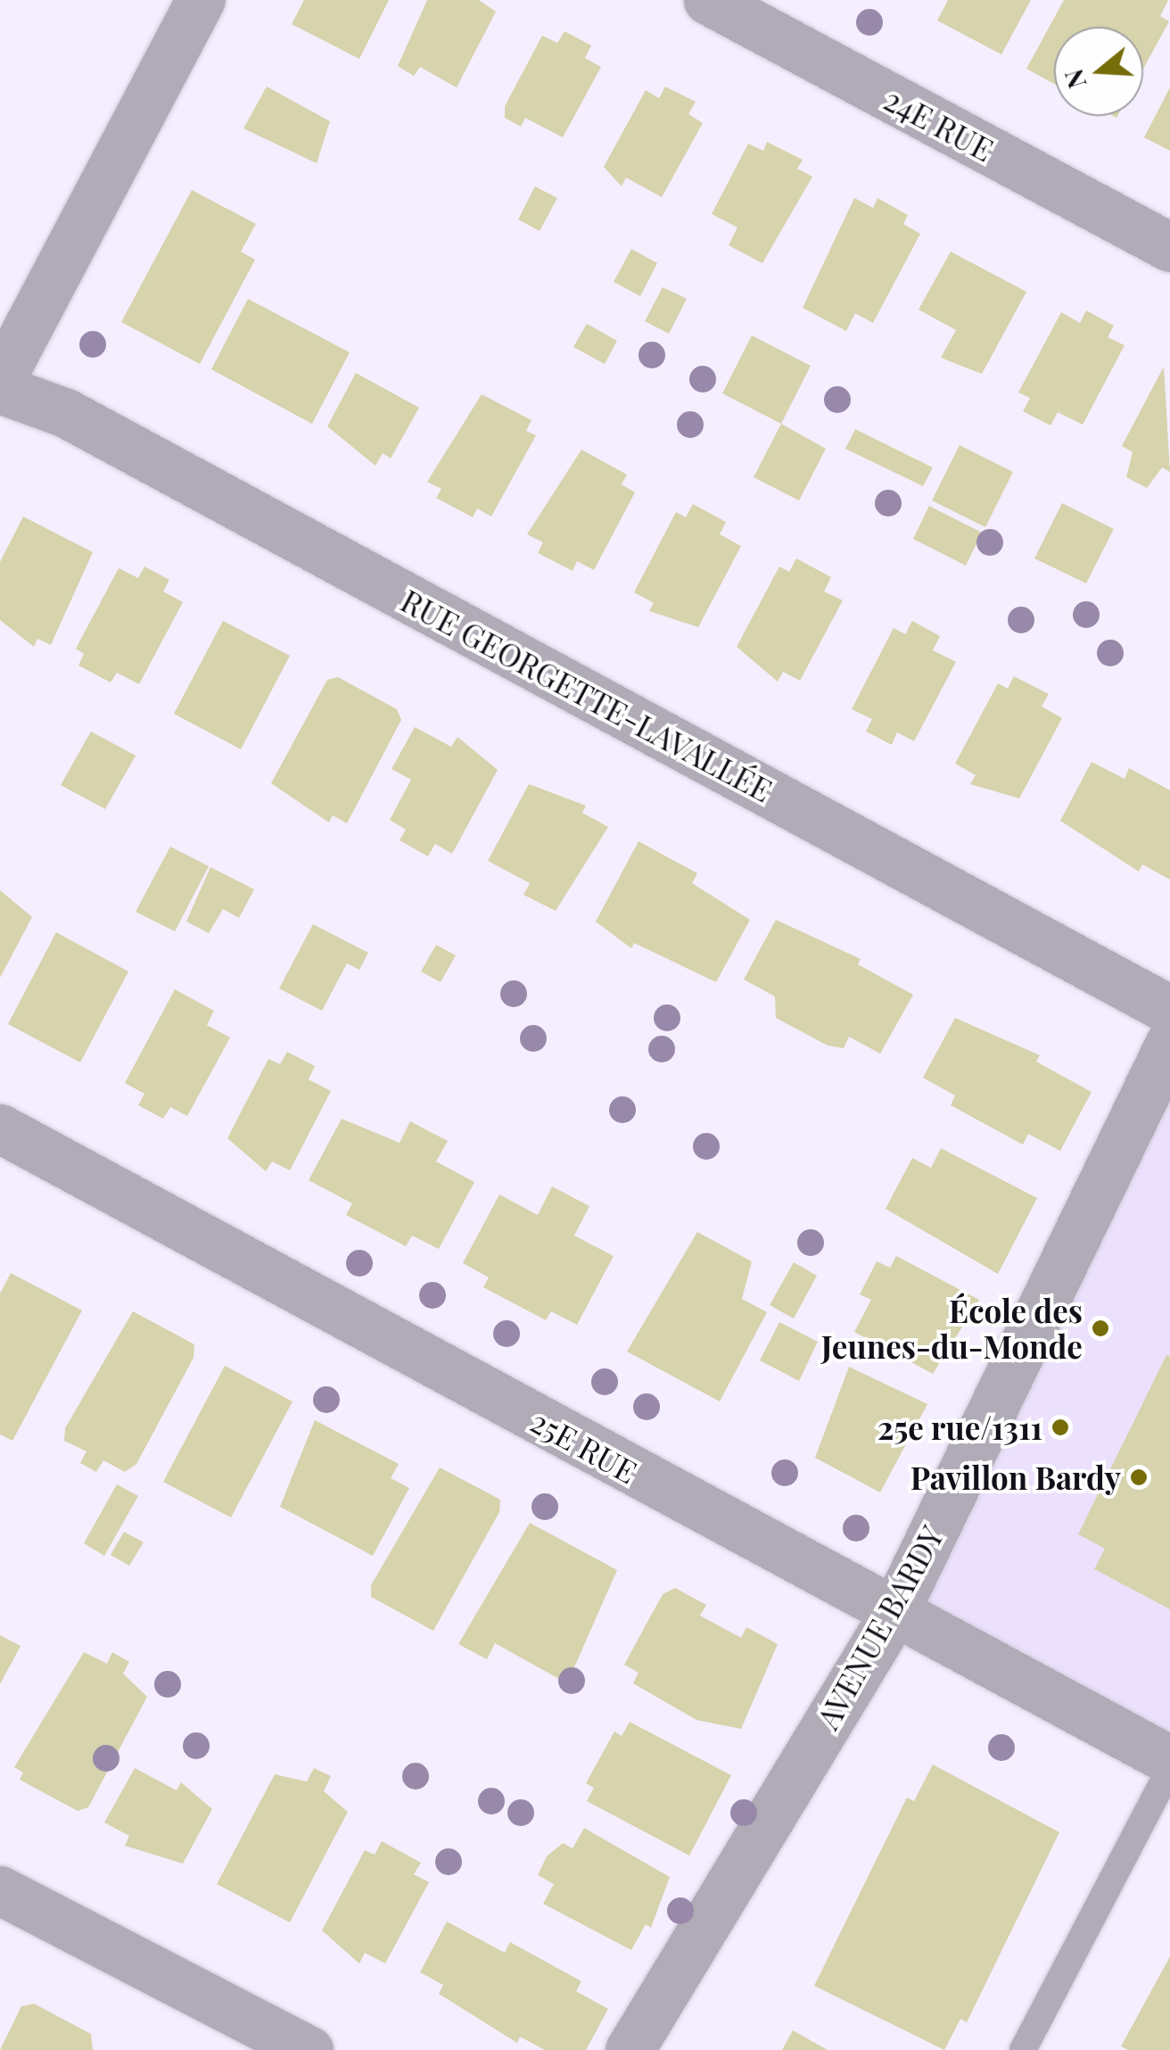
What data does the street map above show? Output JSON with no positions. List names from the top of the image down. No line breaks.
{"streets":{"street":["24E RUE","RUE GEORGETTE-LAVALLÉE","25E RUE","AVENUE BARDY"]},"crossings":[["25E RUE","AVENUE BARDY"]],"places":["École des Jeunes-du-Monde","25e rue/1311","Pavillon Bardy"],"north":"left"}
